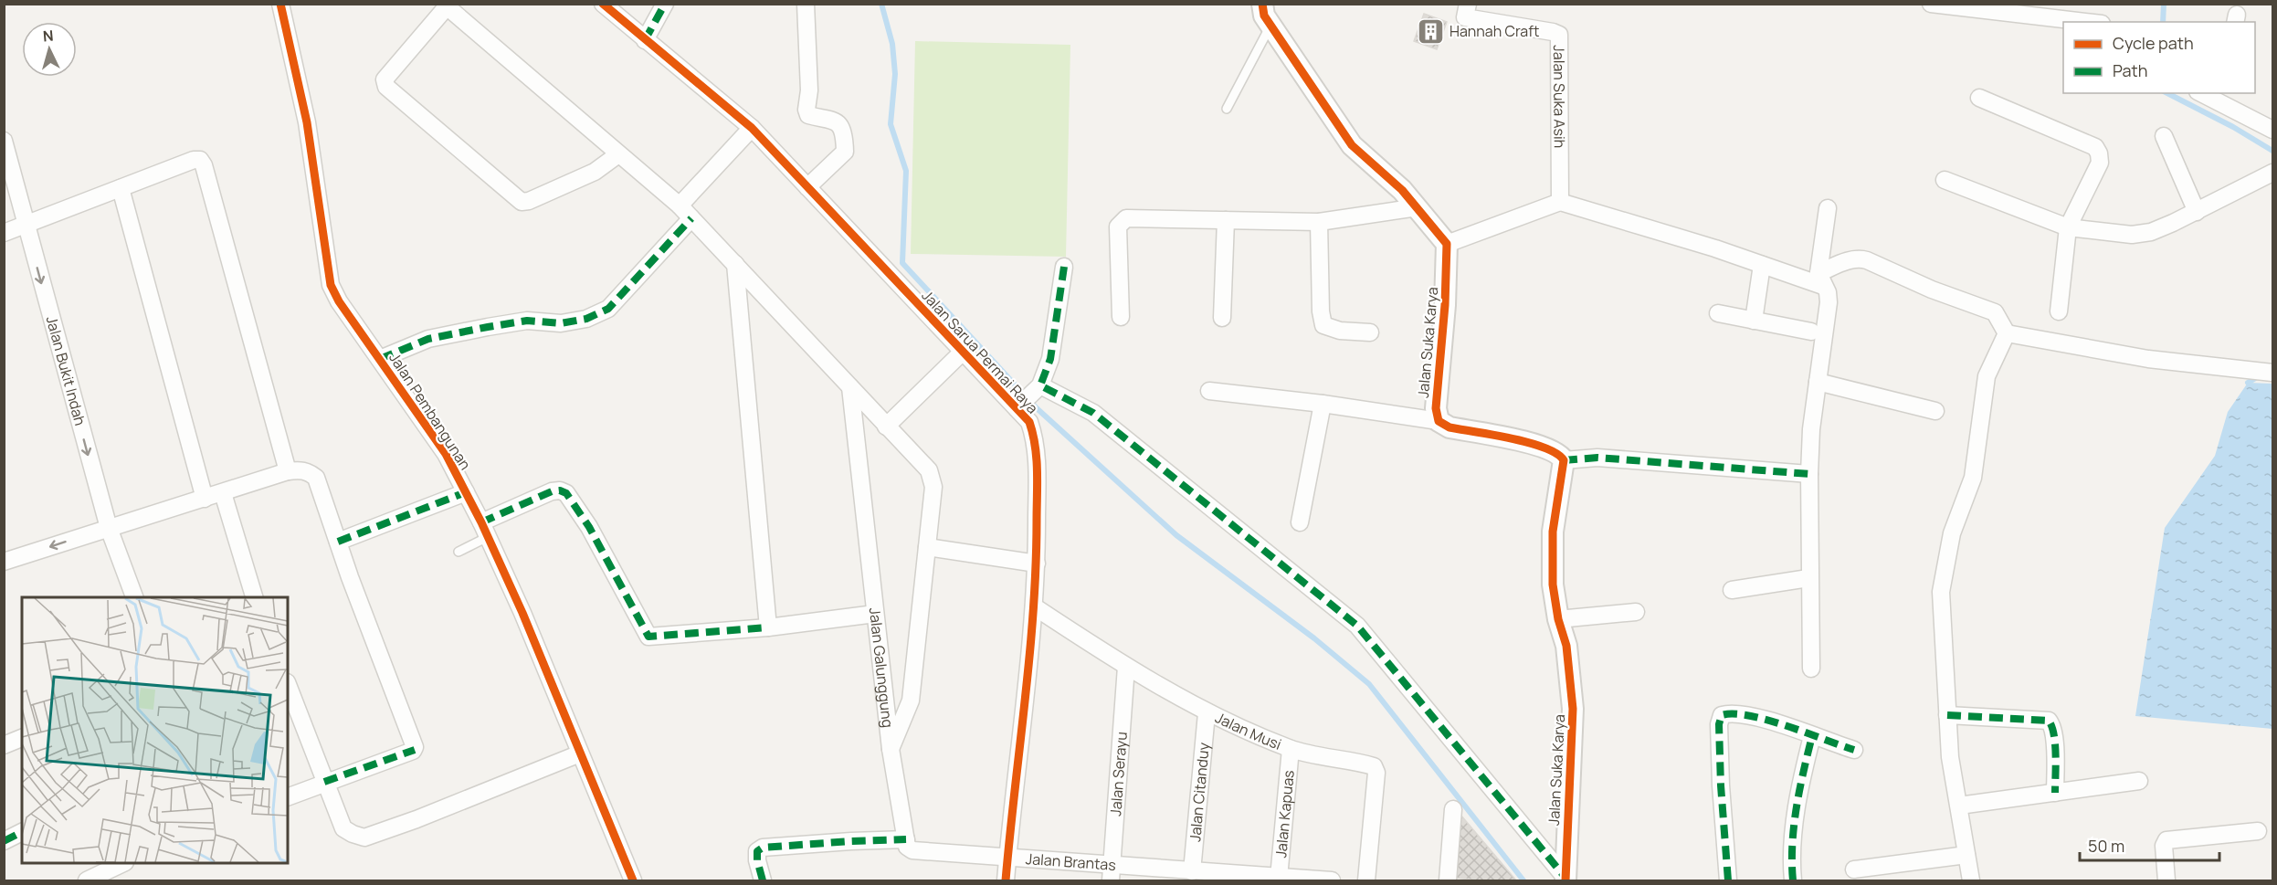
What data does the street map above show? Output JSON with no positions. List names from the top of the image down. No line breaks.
{"streets":{"street":["Jalan Suka Asih","Jalan Suka Karya","Jalan Sarua Permai Raya","Jalan Bukit Indah","Jalan Pembangunan","Jalan Galunggung","Jalan Musi","Jalan Serayu","Jalan Citanduy","Jalan Kapuas","Jalan Brantas"]},"crossings":[["Jalan Sarua Permai Raya","Jalan Musi"],["Jalan Sarua Permai Raya","Jalan Brantas"],["Jalan Musi","Jalan Serayu"],["Jalan Musi","Jalan Citanduy"],["Jalan Musi","Jalan Kapuas"],["Jalan Serayu","Jalan Brantas"],["Jalan Citanduy","Jalan Brantas"],["Jalan Kapuas","Jalan Brantas"]],"places":{"building":["Hannah Craft"]},"legend":["Cycle path","Path"],"scale_bar":"50 m","north":"top"}
